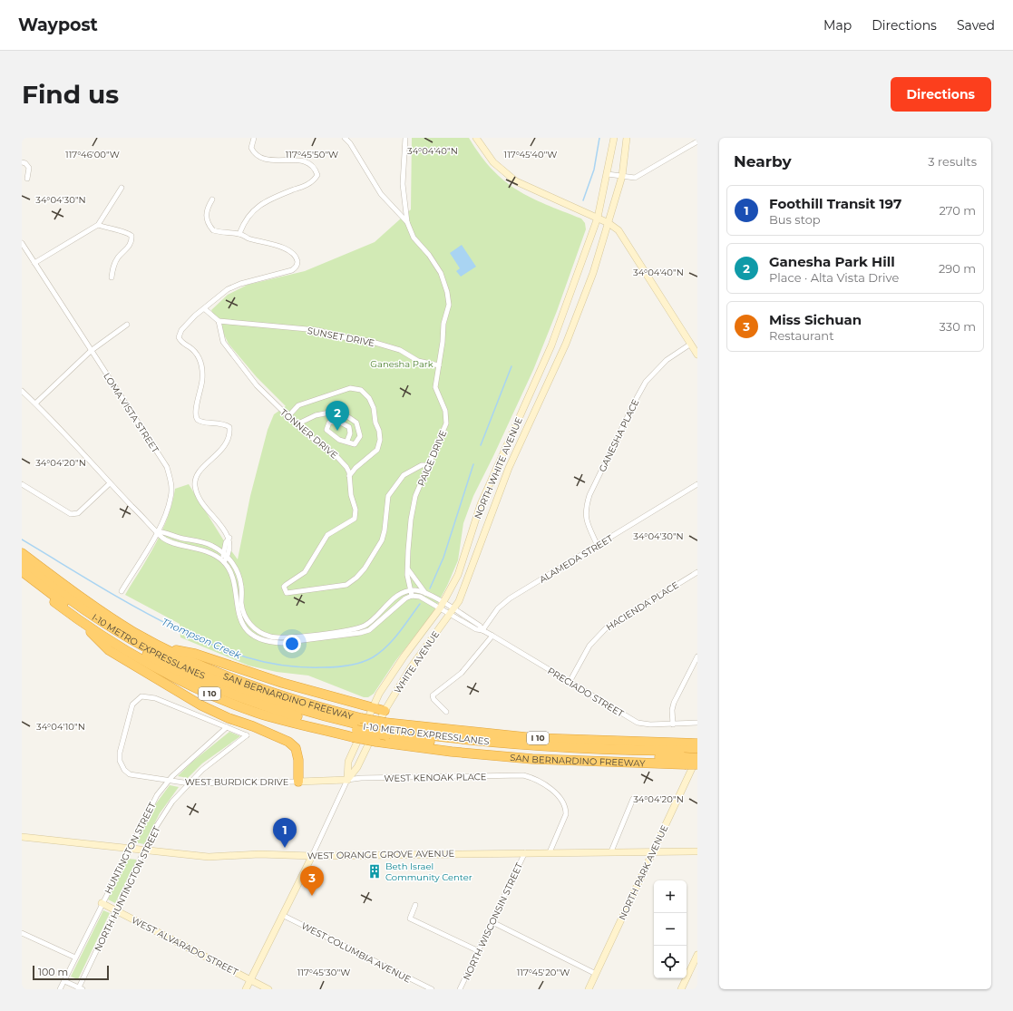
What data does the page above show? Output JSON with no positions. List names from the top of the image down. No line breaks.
{"streets":{"highway":["I-10 METRO EXPRESSLANES","I 10","SAN BERNARDINO FREEWAY"],"main road":["NORTH WHITE AVENUE","WHITE AVENUE","WEST BURDICK DRIVE","WEST ORANGE GROVE AVENUE","NORTH PARK AVENUE","WEST ALVARADO STREET"],"street":["SUNSET DRIVE","LOMA VISTA STREET","TONNER DRIVE","GANESHA PLACE","PAIGE DRIVE","ALAMEDA STREET","HACIENDA PLACE","PRECIADO STREET","WEST KENOAK PLACE","HUNTINGTON STREET","NORTH HUNTINGTON STREET","NORTH WISCONSIN STREET","WEST COLUMBIA AVENUE"]},"crossings":[["SUNSET DRIVE","TONNER DRIVE"],["SUNSET DRIVE","PAIGE DRIVE"],["TONNER DRIVE","PAIGE DRIVE"],["GANESHA PLACE","ALAMEDA STREET"],["NORTH WHITE AVENUE","WHITE AVENUE"],["NORTH WHITE AVENUE","PRECIADO STREET"],["NORTH WHITE AVENUE","WEST KENOAK PLACE"],["NORTH WHITE AVENUE","WEST BURDICK DRIVE"],["ALAMEDA STREET","PRECIADO STREET"],["HACIENDA PLACE","PRECIADO STREET"],["I-10 METRO EXPRESSLANES","SAN BERNARDINO FREEWAY"],["I-10 METRO EXPRESSLANES","NORTH PARK AVENUE"],["WHITE AVENUE","PRECIADO STREET"],["WHITE AVENUE","WEST KENOAK PLACE"],["WHITE AVENUE","WEST BURDICK DRIVE"],["WEST KENOAK PLACE","WEST BURDICK DRIVE"],["WEST KENOAK PLACE","WEST ORANGE GROVE AVENUE"],["WEST BURDICK DRIVE","HUNTINGTON STREET"],["WEST BURDICK DRIVE","NORTH HUNTINGTON STREET"],["HUNTINGTON STREET","WEST ORANGE GROVE AVENUE"],["HUNTINGTON STREET","WEST ALVARADO STREET"],["WEST ORANGE GROVE AVENUE","NORTH PARK AVENUE"],["WEST ORANGE GROVE AVENUE","NORTH HUNTINGTON STREET"],["WEST ORANGE GROVE AVENUE","NORTH WISCONSIN STREET"],["NORTH HUNTINGTON STREET","WEST ALVARADO STREET"]],"water":["Thompson Creek"],"parks":["Ganesha Park"],"places":{"building":["Beth Israel Community Center"]},"scale_bar":"100 m","page":{"header":"Waypost","nav":["Map","Directions","Saved"],"buttons":"Directions","title":"Find us","heading":["Nearby","3 results"],"list":[{"mark":"1","name":"Foothill Transit 197","note":"Bus stop","value":"270 m"},{"mark":"2","name":"Ganesha Park Hill","note":"Place · Alta Vista Drive","value":"290 m"},{"mark":"3","name":"Miss Sichuan","note":"Restaurant","value":"330 m"}],"pins":["2","1","3"],"map_buttons":["+","−"],"scale":"100 m"},"coordinates":["34°04'40\"N","117°46'00\"W","117°45'50\"W","117°45'40\"W","34°04'30\"N","34°04'20\"N","34°04'10\"N","117°45'30\"W","117°45'20\"W"]}
